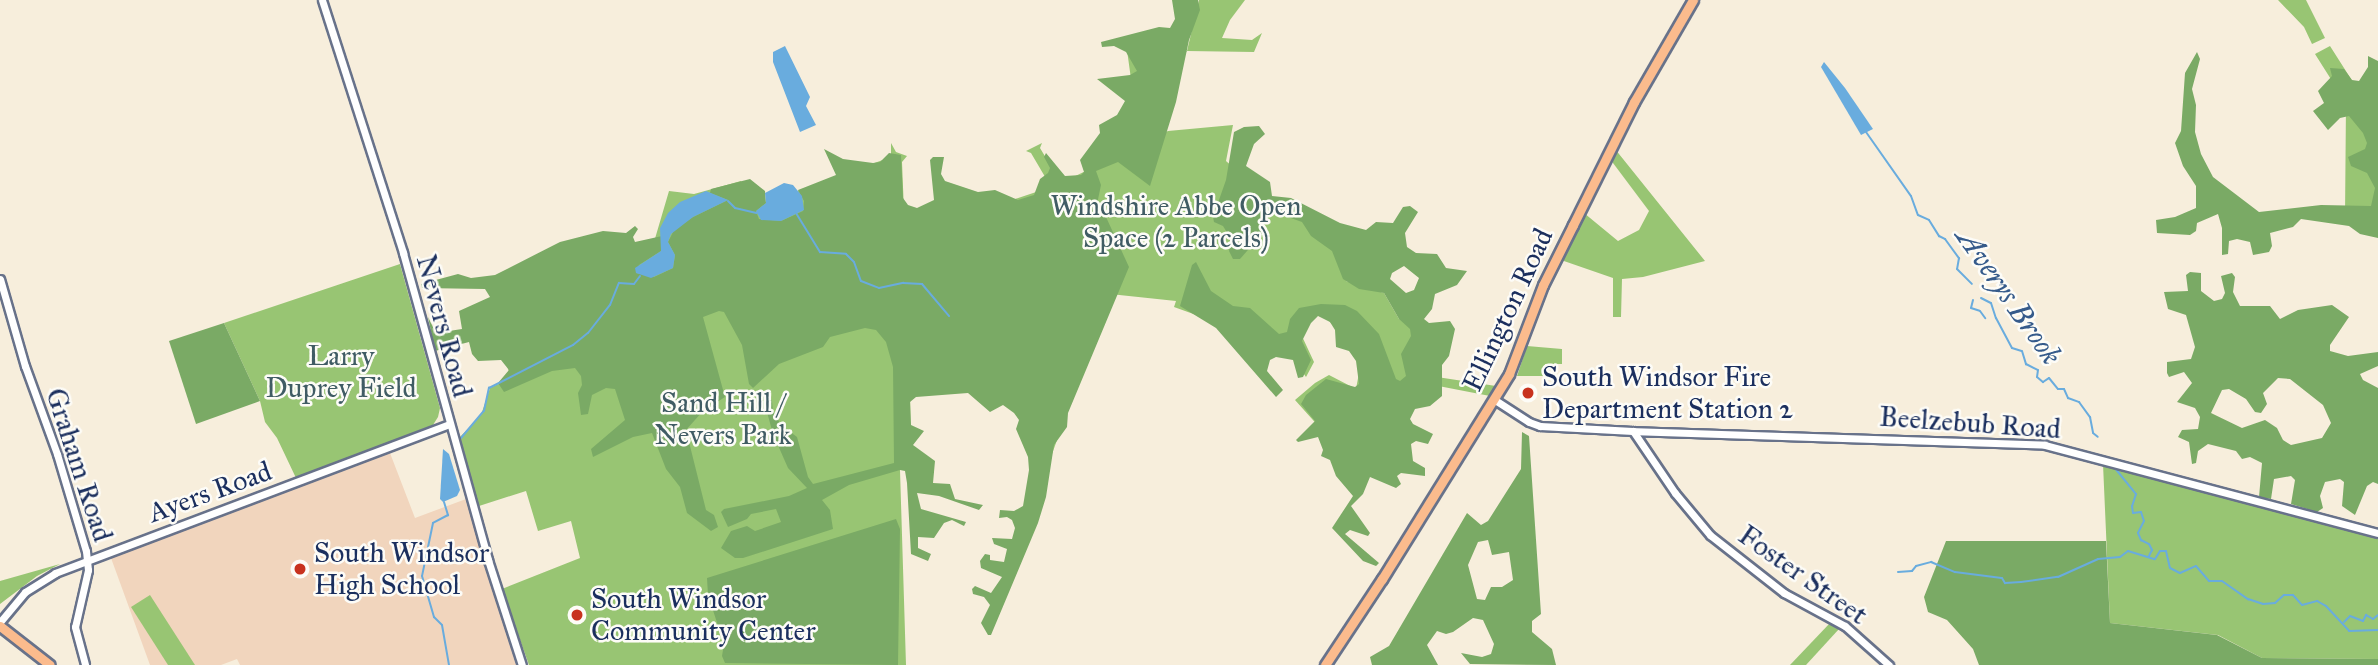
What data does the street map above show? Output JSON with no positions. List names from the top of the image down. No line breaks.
{"streets":{"main road":["Ellington Road"],"street":["Nevers Road","Beelzebub Road","Graham Road","Ayers Road","Foster Street"]},"crossings":[["Nevers Road","Ayers Road"],["Beelzebub Road","Foster Street"],["Graham Road","Ayers Road"]],"water":["Averys Brook"],"parks":["Windshire Abbe Open Space (2 Parcels)","Larry Duprey Field","Sand Hill / Nevers Park"],"places":["South Windsor Fire Department Station 2","South Windsor High School","South Windsor Community Center"]}
